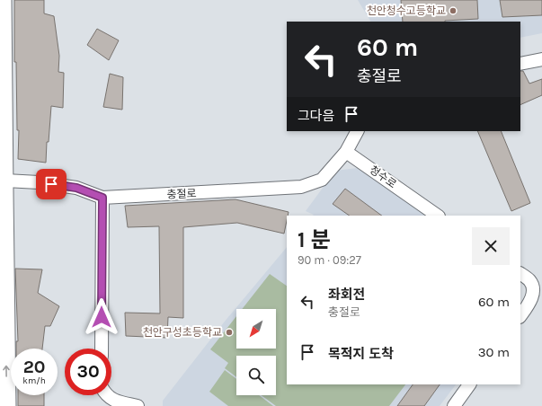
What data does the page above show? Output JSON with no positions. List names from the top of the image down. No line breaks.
{"streets":{"street":["청수로","충절로"]},"crossings":[["청수로","충절로"]],"places":["천안청수고등학교","천안구성초등학교"],"north":"bottom left","page":{"turn":["60 m","충절로"],"then":"그다음","heading":["1 분","90 m · 09:27"],"list":[{"name":"좌회전","note":"충절로","value":"60 m"},{"name":"목적지 도착","value":"30 m"}],"speed":"20 km/h","limit":"30"}}
